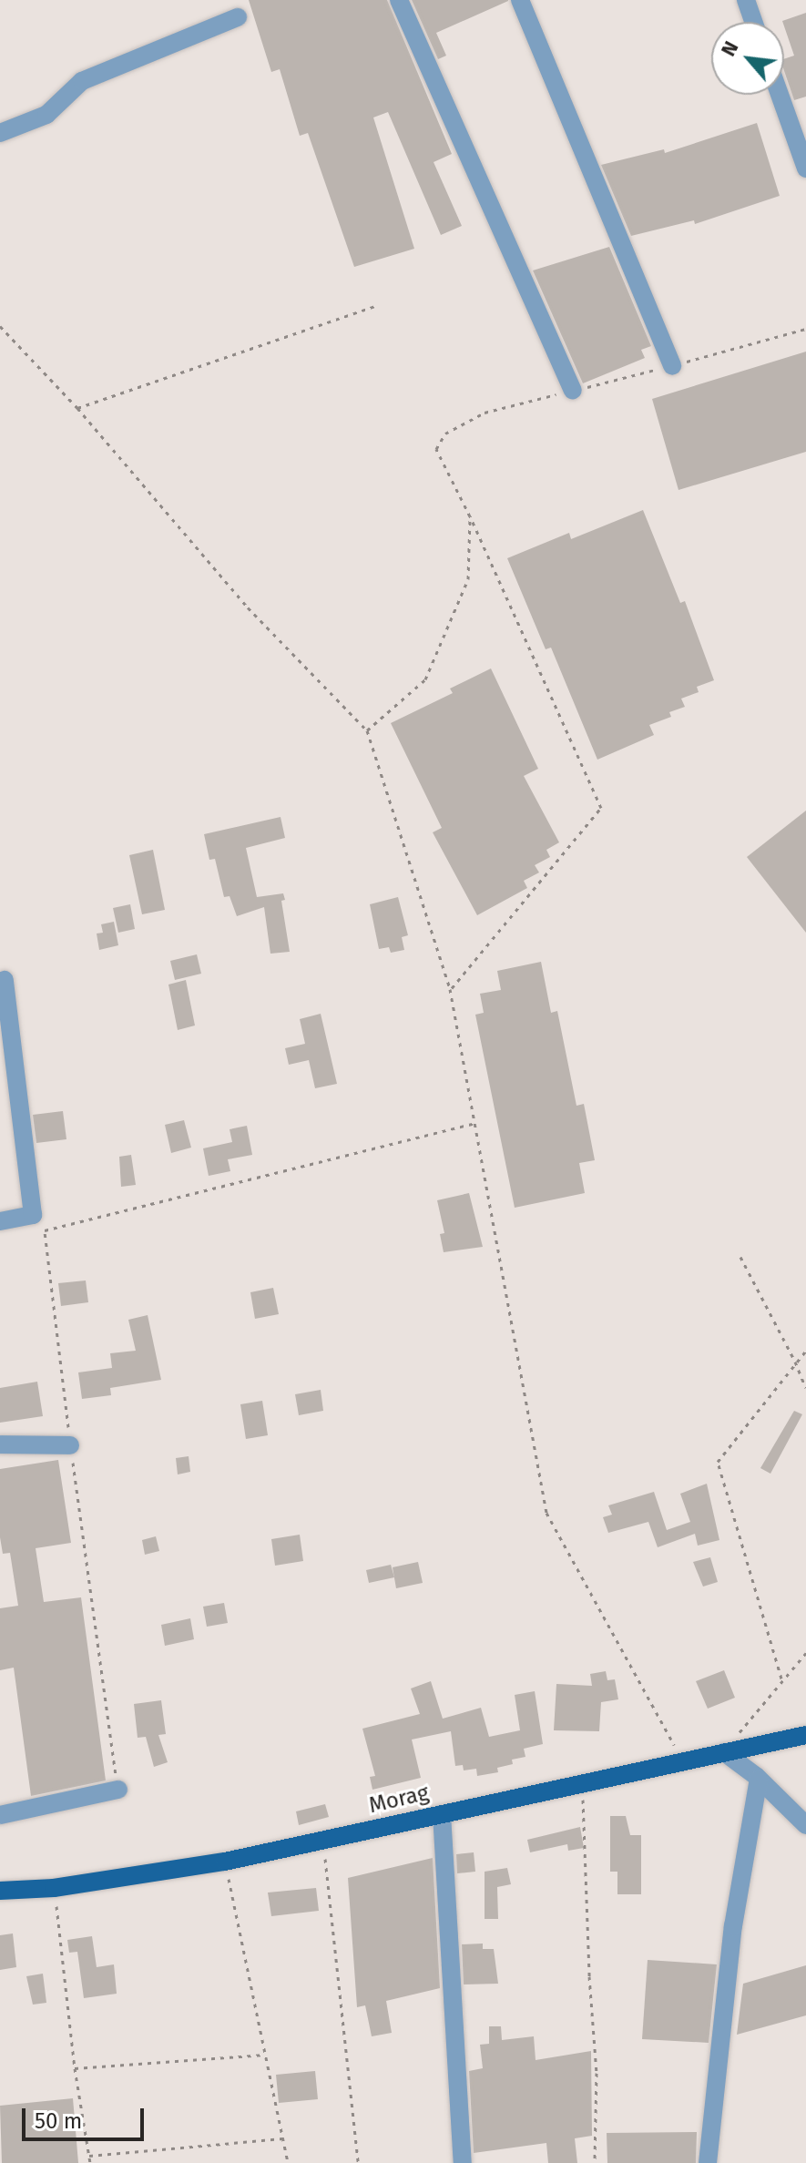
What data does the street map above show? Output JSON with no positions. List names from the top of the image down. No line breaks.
{"streets":{"main road":["Morag"]},"scale_bar":"50 m","north":"top left"}
